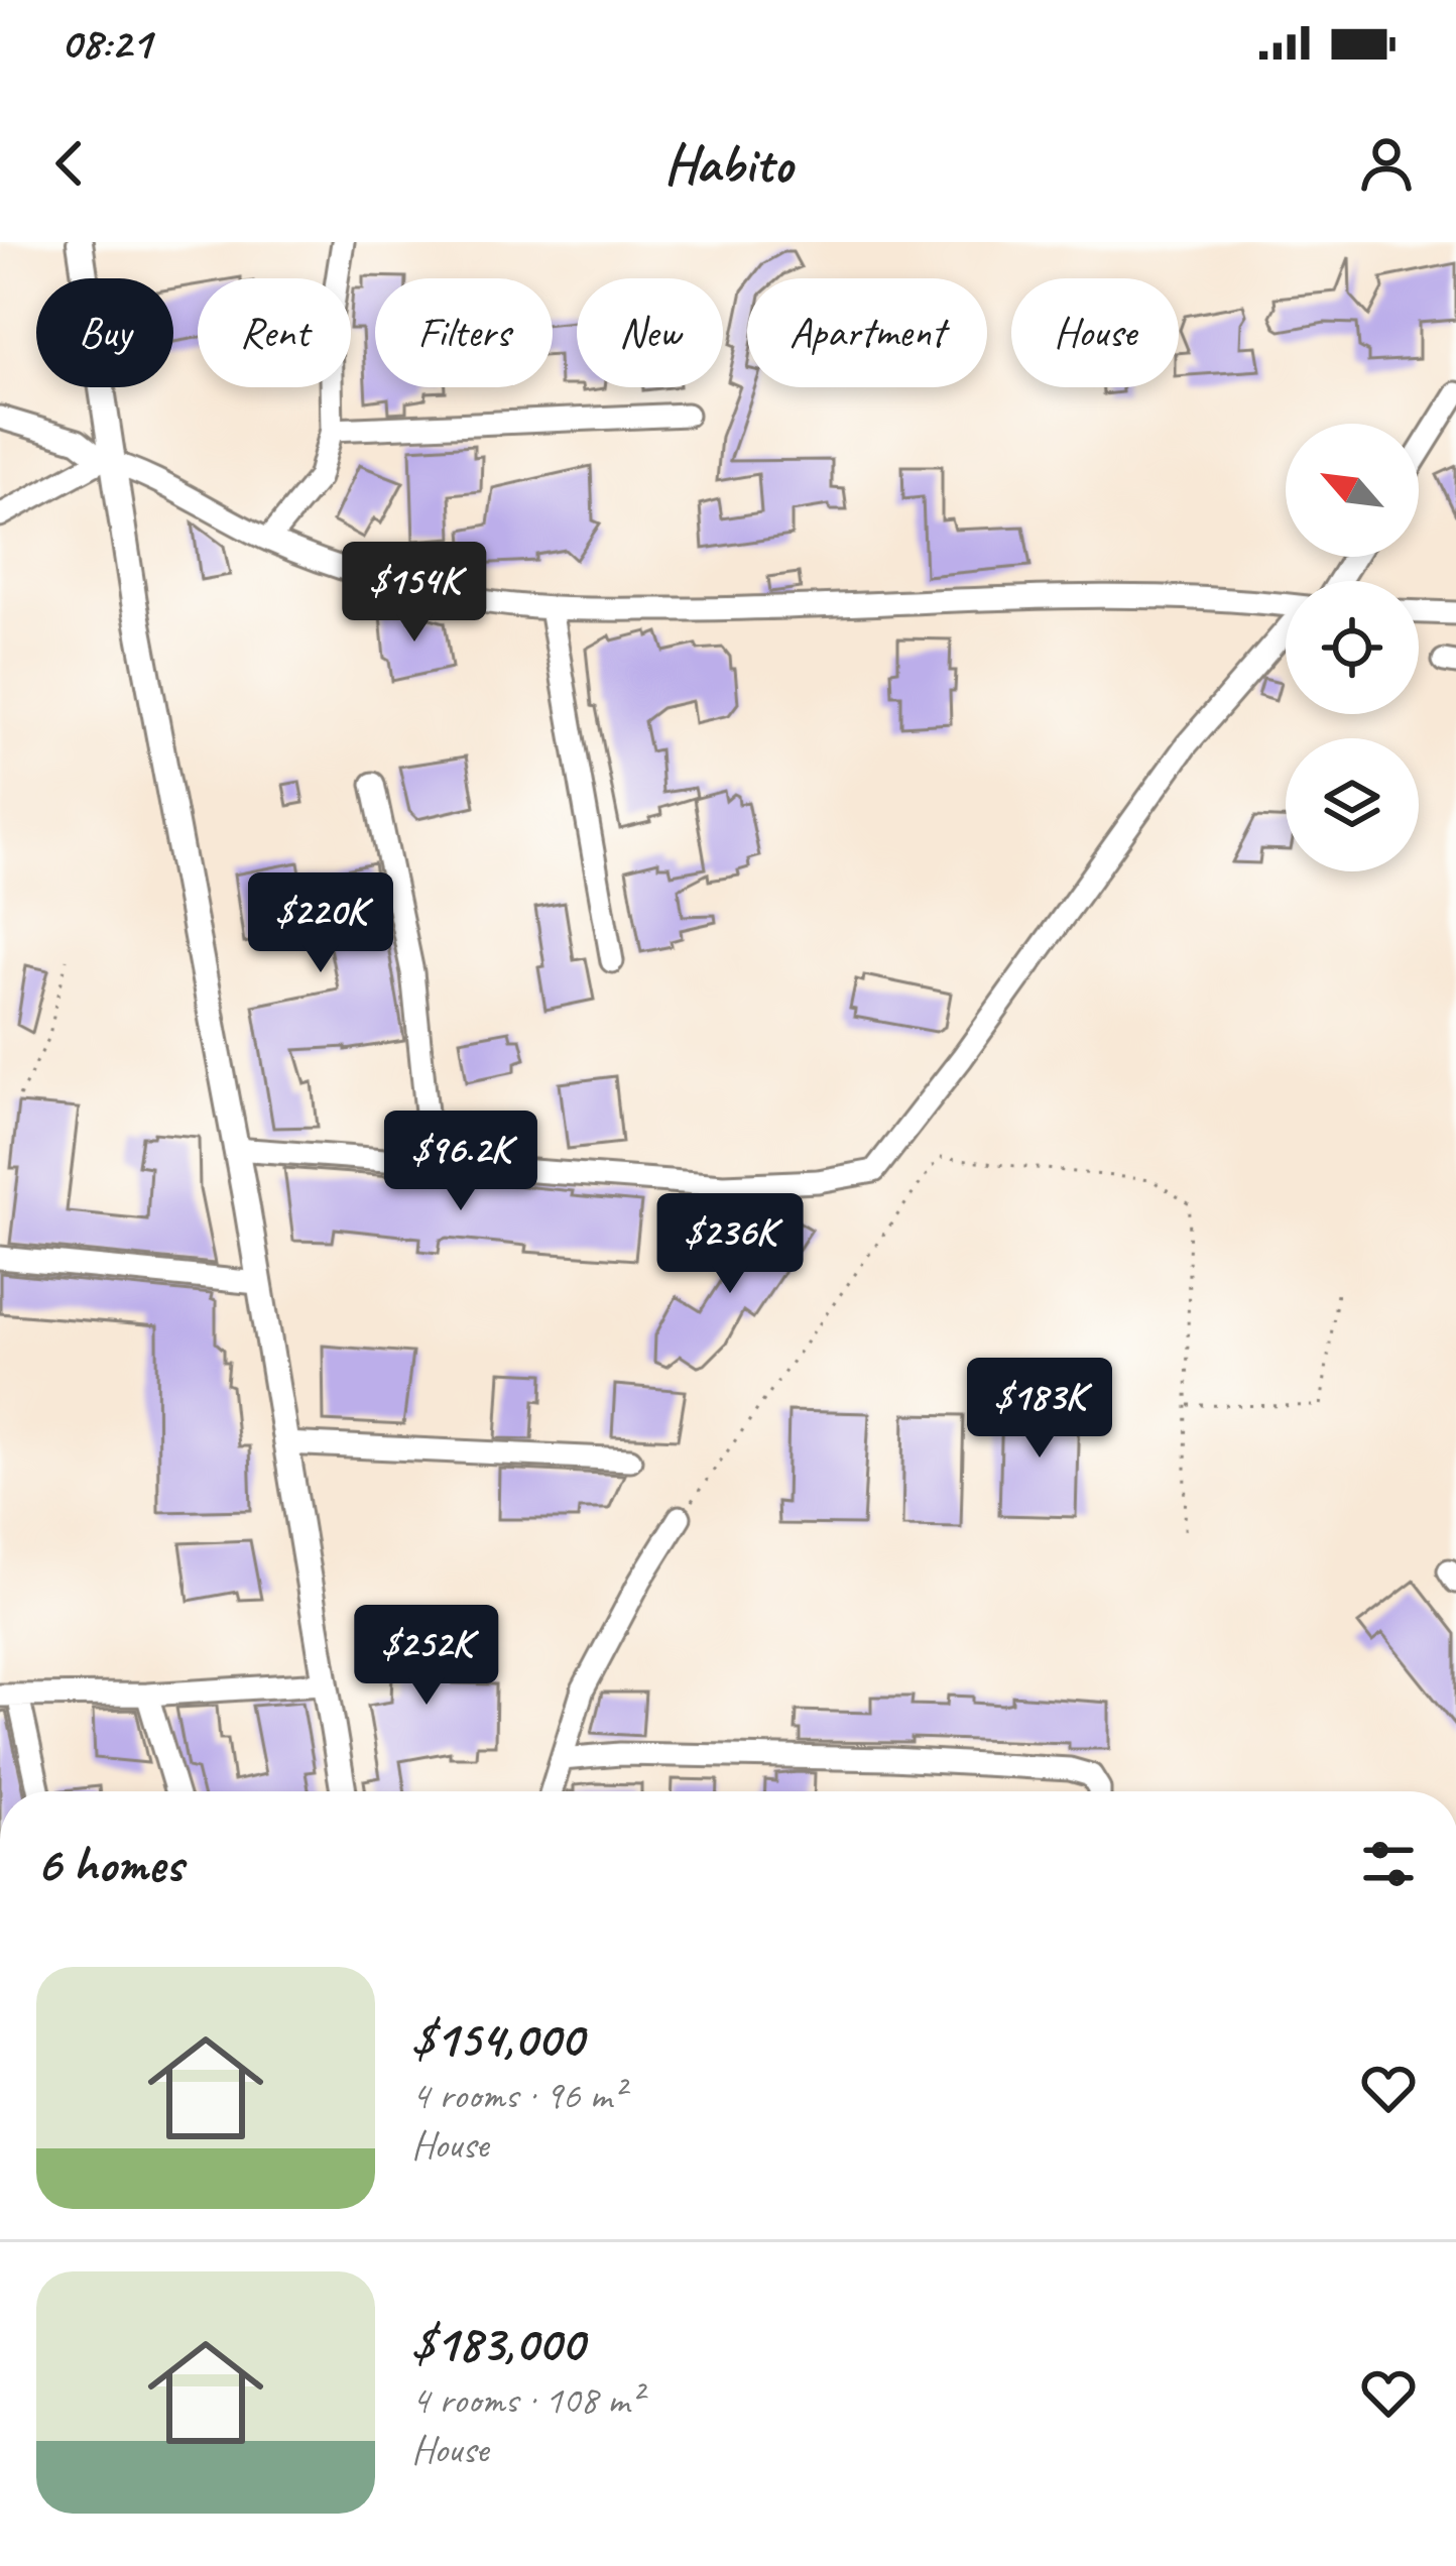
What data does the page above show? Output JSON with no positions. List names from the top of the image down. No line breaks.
{"north":"top left","page":{"status":"08:21","header":"Habito","chip":["Buy","Rent","Filters","New","Apartment","House"],"price":["$154K","$220K","$96.2K","$236K","$183K","$252K"],"heading":"6 homes","list":[{"name":"$154,000","note":"4 rooms · 96 m² · House"},{"name":"$183,000","note":"4 rooms · 108 m² · House"}]}}
